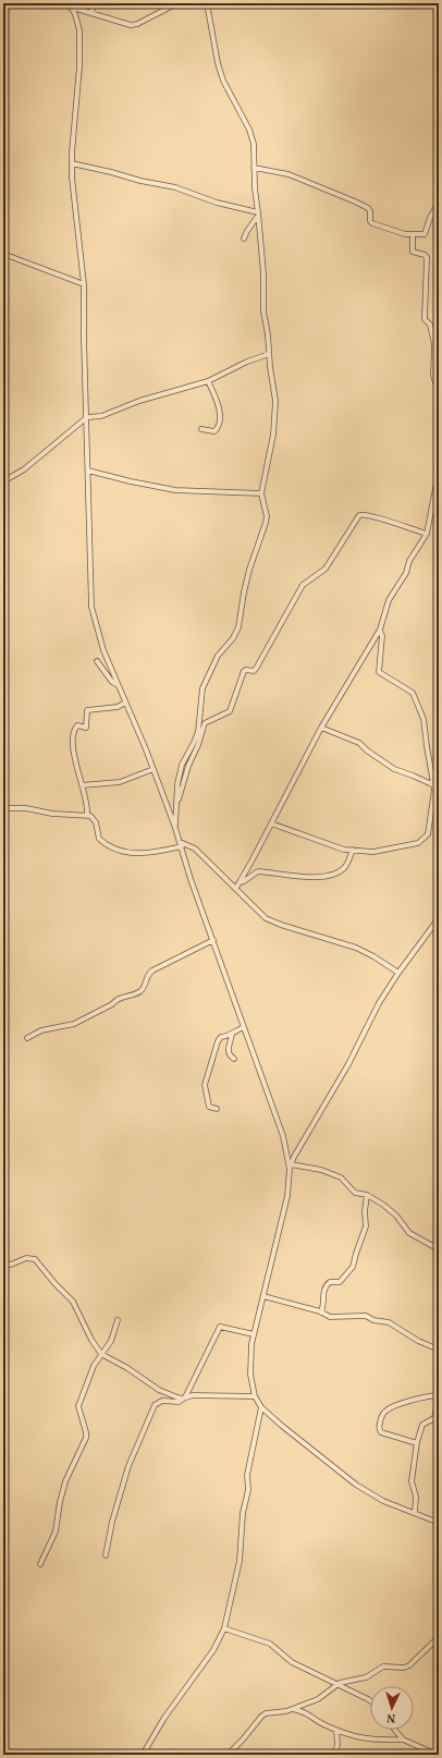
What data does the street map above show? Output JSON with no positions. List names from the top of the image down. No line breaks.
{"north":"bottom"}
